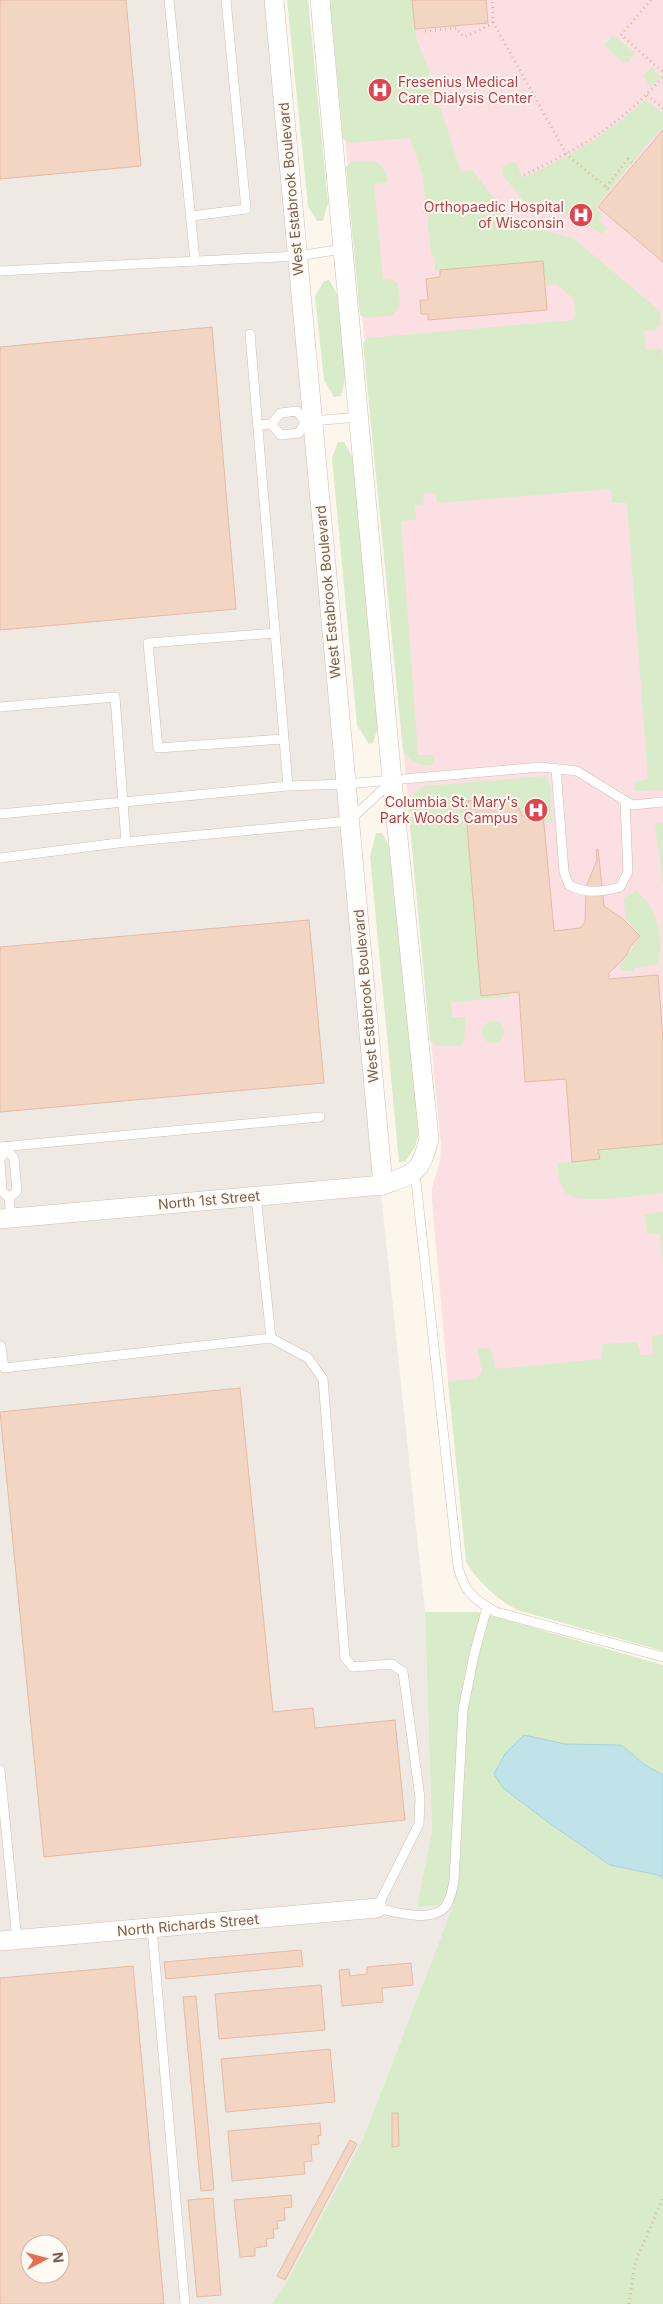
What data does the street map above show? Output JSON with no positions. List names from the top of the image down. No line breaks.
{"streets":{"street":["West Estabrook Boulevard","North 1st Street","North Richards Street"]},"crossings":[["West Estabrook Boulevard","North 1st Street"]],"places":{"hospital":["Fresenius Medical Care Dialysis Center","Orthopaedic Hospital of Wisconsin","Columbia St. Mary's Park Woods Campus"]},"north":"right"}
